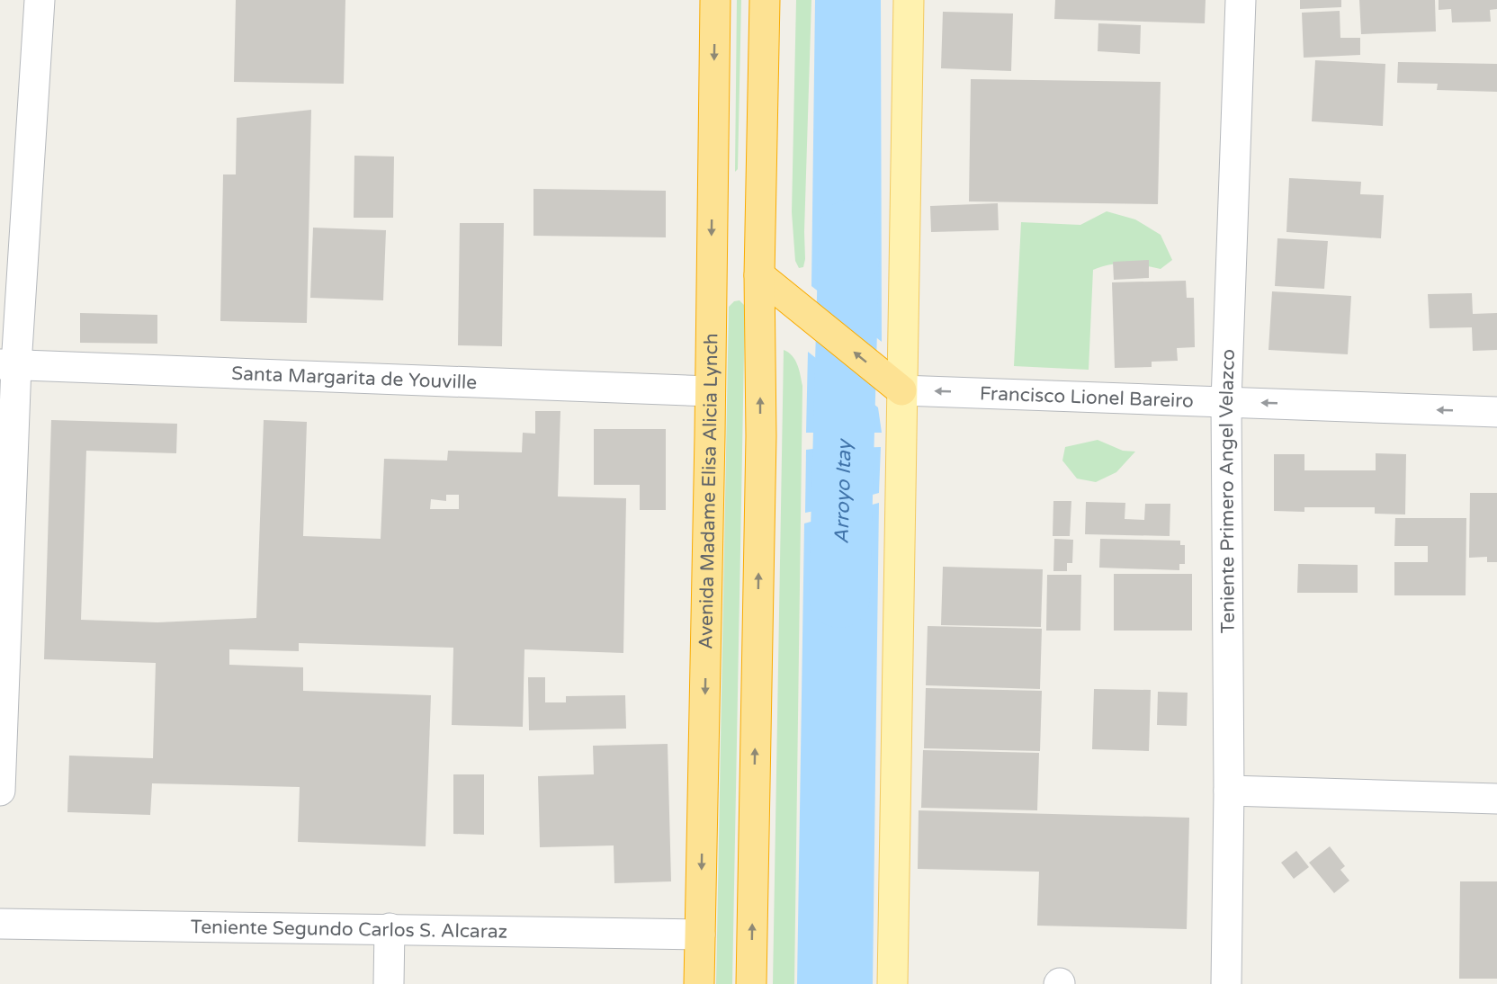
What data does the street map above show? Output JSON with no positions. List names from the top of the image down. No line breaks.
{"streets":{"highway":["Avenida Madame Elisa Alicia Lynch"],"street":["Santa Margarita de Youville","Francisco Lionel Bareiro","Teniente Primero Angel Velazco","Teniente Segundo Carlos S. Alcaraz"]},"crossings":[["Santa Margarita de Youville","Avenida Madame Elisa Alicia Lynch"],["Francisco Lionel Bareiro","Teniente Primero Angel Velazco"],["Avenida Madame Elisa Alicia Lynch","Teniente Segundo Carlos S. Alcaraz"]],"one_way":["Francisco Lionel Bareiro"],"water":["Arroyo Itay"]}
